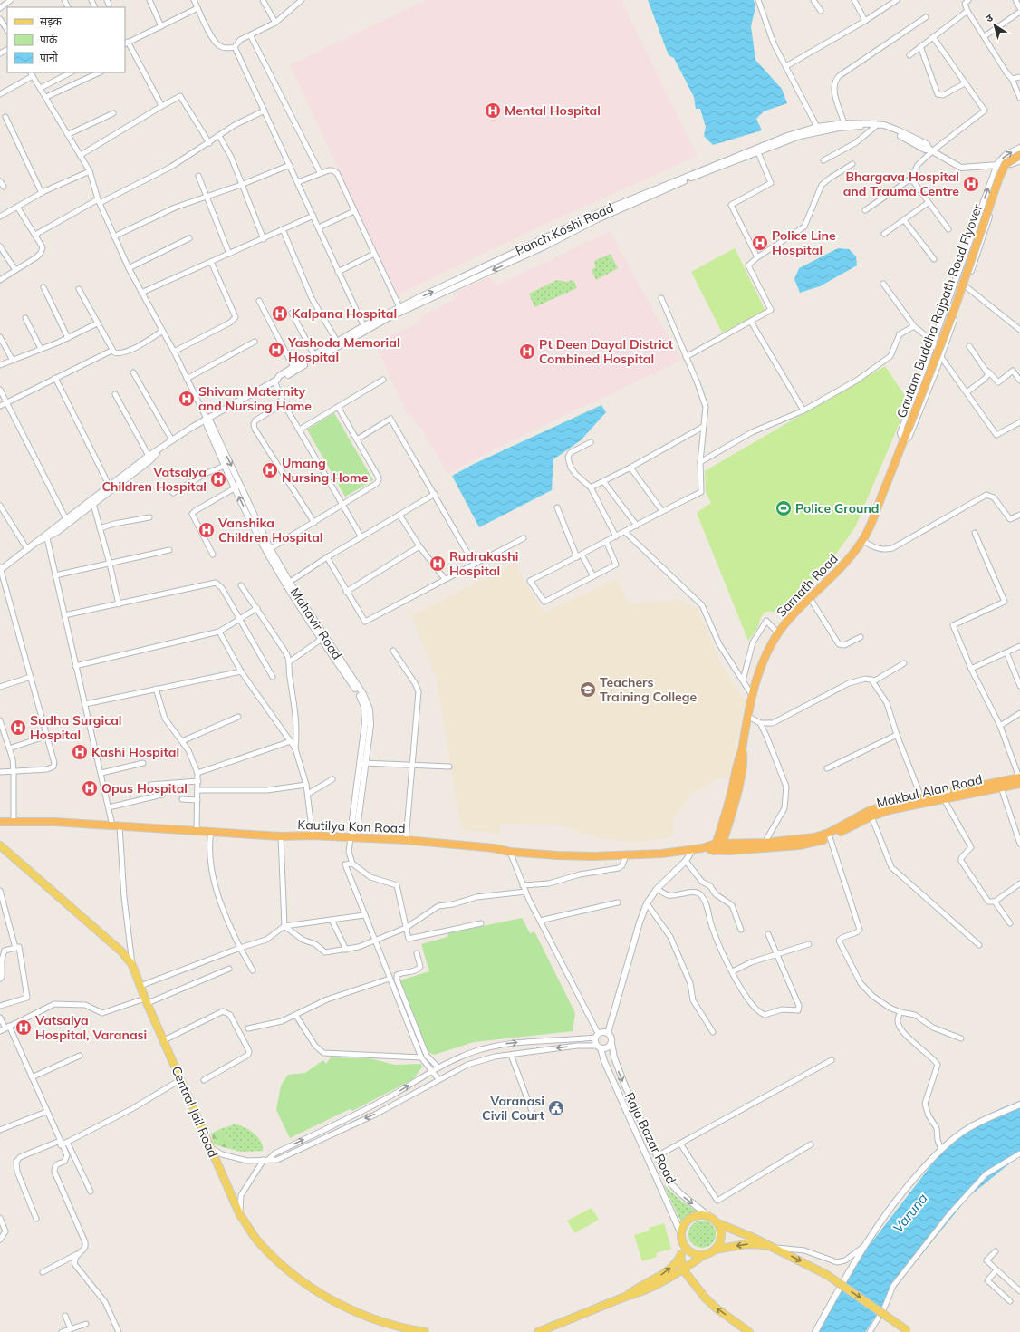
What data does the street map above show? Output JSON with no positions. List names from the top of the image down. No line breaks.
{"streets":{"highway":["Gautam Buddha Rajpath Road Flyover","Sarnath Road","Makbul Alan Road","Kautilya Kon Road"],"main road":["Central Jail Road"],"street":["Panch Koshi Road","Raja Bazar Road"]},"crossings":[["Gautam Buddha Rajpath Road Flyover","Sarnath Road"],["Sarnath Road","Makbul Alan Road"],["Sarnath Road","Kautilya Kon Road"],["Makbul Alan Road","Kautilya Kon Road"]],"water":["Varuna"],"places":{"hospital":["Mental Hospital","Bhargava Hospital and Trauma Centre","Police Line Hospital","Kalpana Hospital","Yashoda Memorial Hospital","Pt Deen Dayal District Combined Hospital","Shivam Maternity and Nursing Home","Umang Nursing Home","Vatsalya Children Hospital","Vanshika Children Hospital","Rudrakashi Hospital","Sudha Surgical Hospital","Kashi Hospital","Opus Hospital","Vatsalya Hospital, Varanasi"],"sports":["Police Ground"],"school or university":["Teachers Training College"],"public building":["Varanasi Civil Court"]},"legend":["सड़क","पार्क","पानी"],"north":"top left"}
